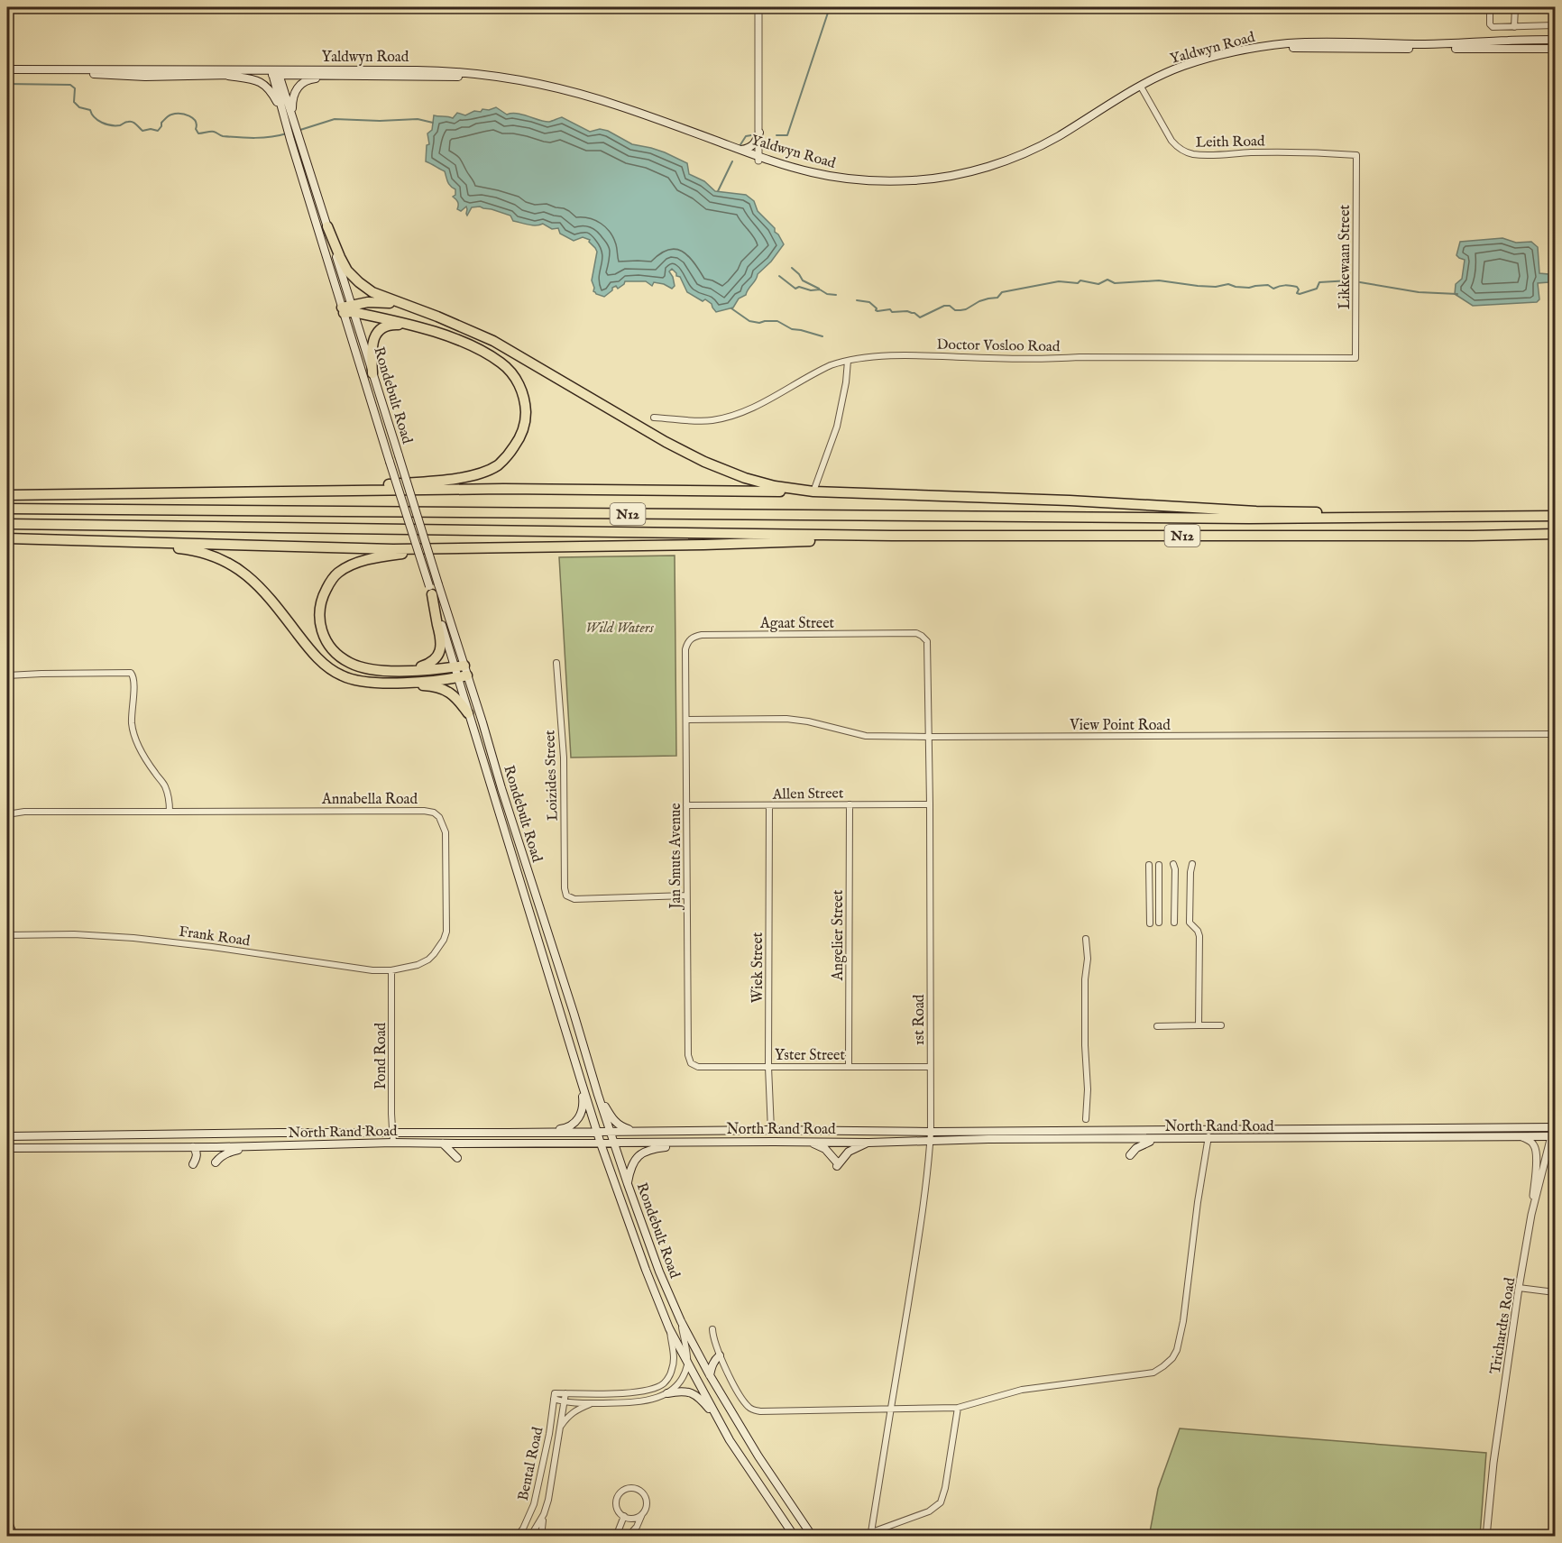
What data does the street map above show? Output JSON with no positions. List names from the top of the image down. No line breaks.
{"streets":{"highway":["N12"],"main road":["Yaldwyn Road","Rondebult Road","North Rand Road"],"street":["Leith Road","Likkewaan Street","Doctor Vosloo Road","Agaat Street","View Point Road","Loizides Street","Allen Street","Annabella Road","Jan Smuts Avenue","Frank Road","Angelier Street","Wiek Street","1st Road","Yster Street","Pond Road","Trichardts Road","Bental Road"]},"crossings":[["Yaldwyn Road","Leith Road"],["Yaldwyn Road","Rondebult Road"],["Leith Road","Likkewaan Street"],["Likkewaan Street","Doctor Vosloo Road"],["Rondebult Road","North Rand Road"],["Agaat Street","Jan Smuts Avenue"],["Agaat Street","1st Road"],["View Point Road","Jan Smuts Avenue"],["View Point Road","1st Road"],["Loizides Street","Jan Smuts Avenue"],["Allen Street","Jan Smuts Avenue"],["Allen Street","Angelier Street"],["Allen Street","Wiek Street"],["Allen Street","1st Road"],["Annabella Road","Frank Road"],["Jan Smuts Avenue","Yster Street"],["Frank Road","Pond Road"],["Angelier Street","Yster Street"],["Wiek Street","Yster Street"],["Wiek Street","North Rand Road"],["1st Road","Yster Street"],["1st Road","North Rand Road"],["Pond Road","North Rand Road"],["North Rand Road","Trichardts Road"]],"parks":["Wild Waters"]}
